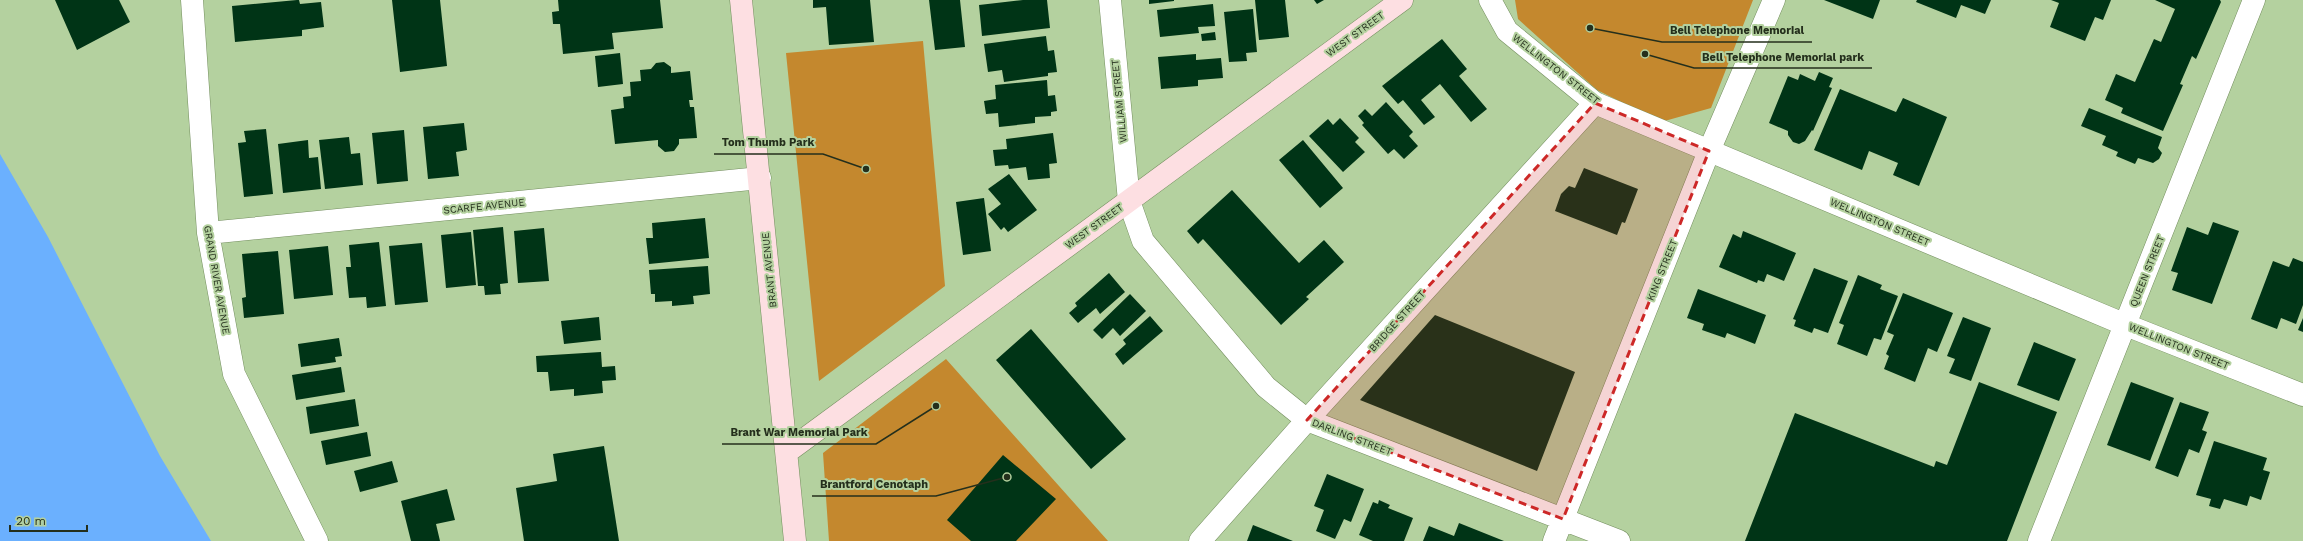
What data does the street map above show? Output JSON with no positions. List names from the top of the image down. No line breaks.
{"streets":{"main road":["WEST STREET","BRANT AVENUE"],"street":["WELLINGTON STREET","WILLIAM STREET","SCARFE AVENUE","KING STREET","QUEEN STREET","GRAND RIVER AVENUE","BRIDGE STREET","DARLING STREET"]},"crossings":[["WEST STREET","WILLIAM STREET"],["WEST STREET","BRANT AVENUE"],["WEST STREET","DARLING STREET"],["WELLINGTON STREET","KING STREET"],["WELLINGTON STREET","QUEEN STREET"],["WELLINGTON STREET","BRIDGE STREET"],["WILLIAM STREET","DARLING STREET"],["SCARFE AVENUE","BRANT AVENUE"],["SCARFE AVENUE","GRAND RIVER AVENUE"],["KING STREET","DARLING STREET"],["BRIDGE STREET","DARLING STREET"]],"places":["Bell Telephone Memorial","Bell Telephone Memorial park","Tom Thumb Park","Brant War Memorial Park","Brantford Cenotaph"],"scale_bar":"20 m"}
